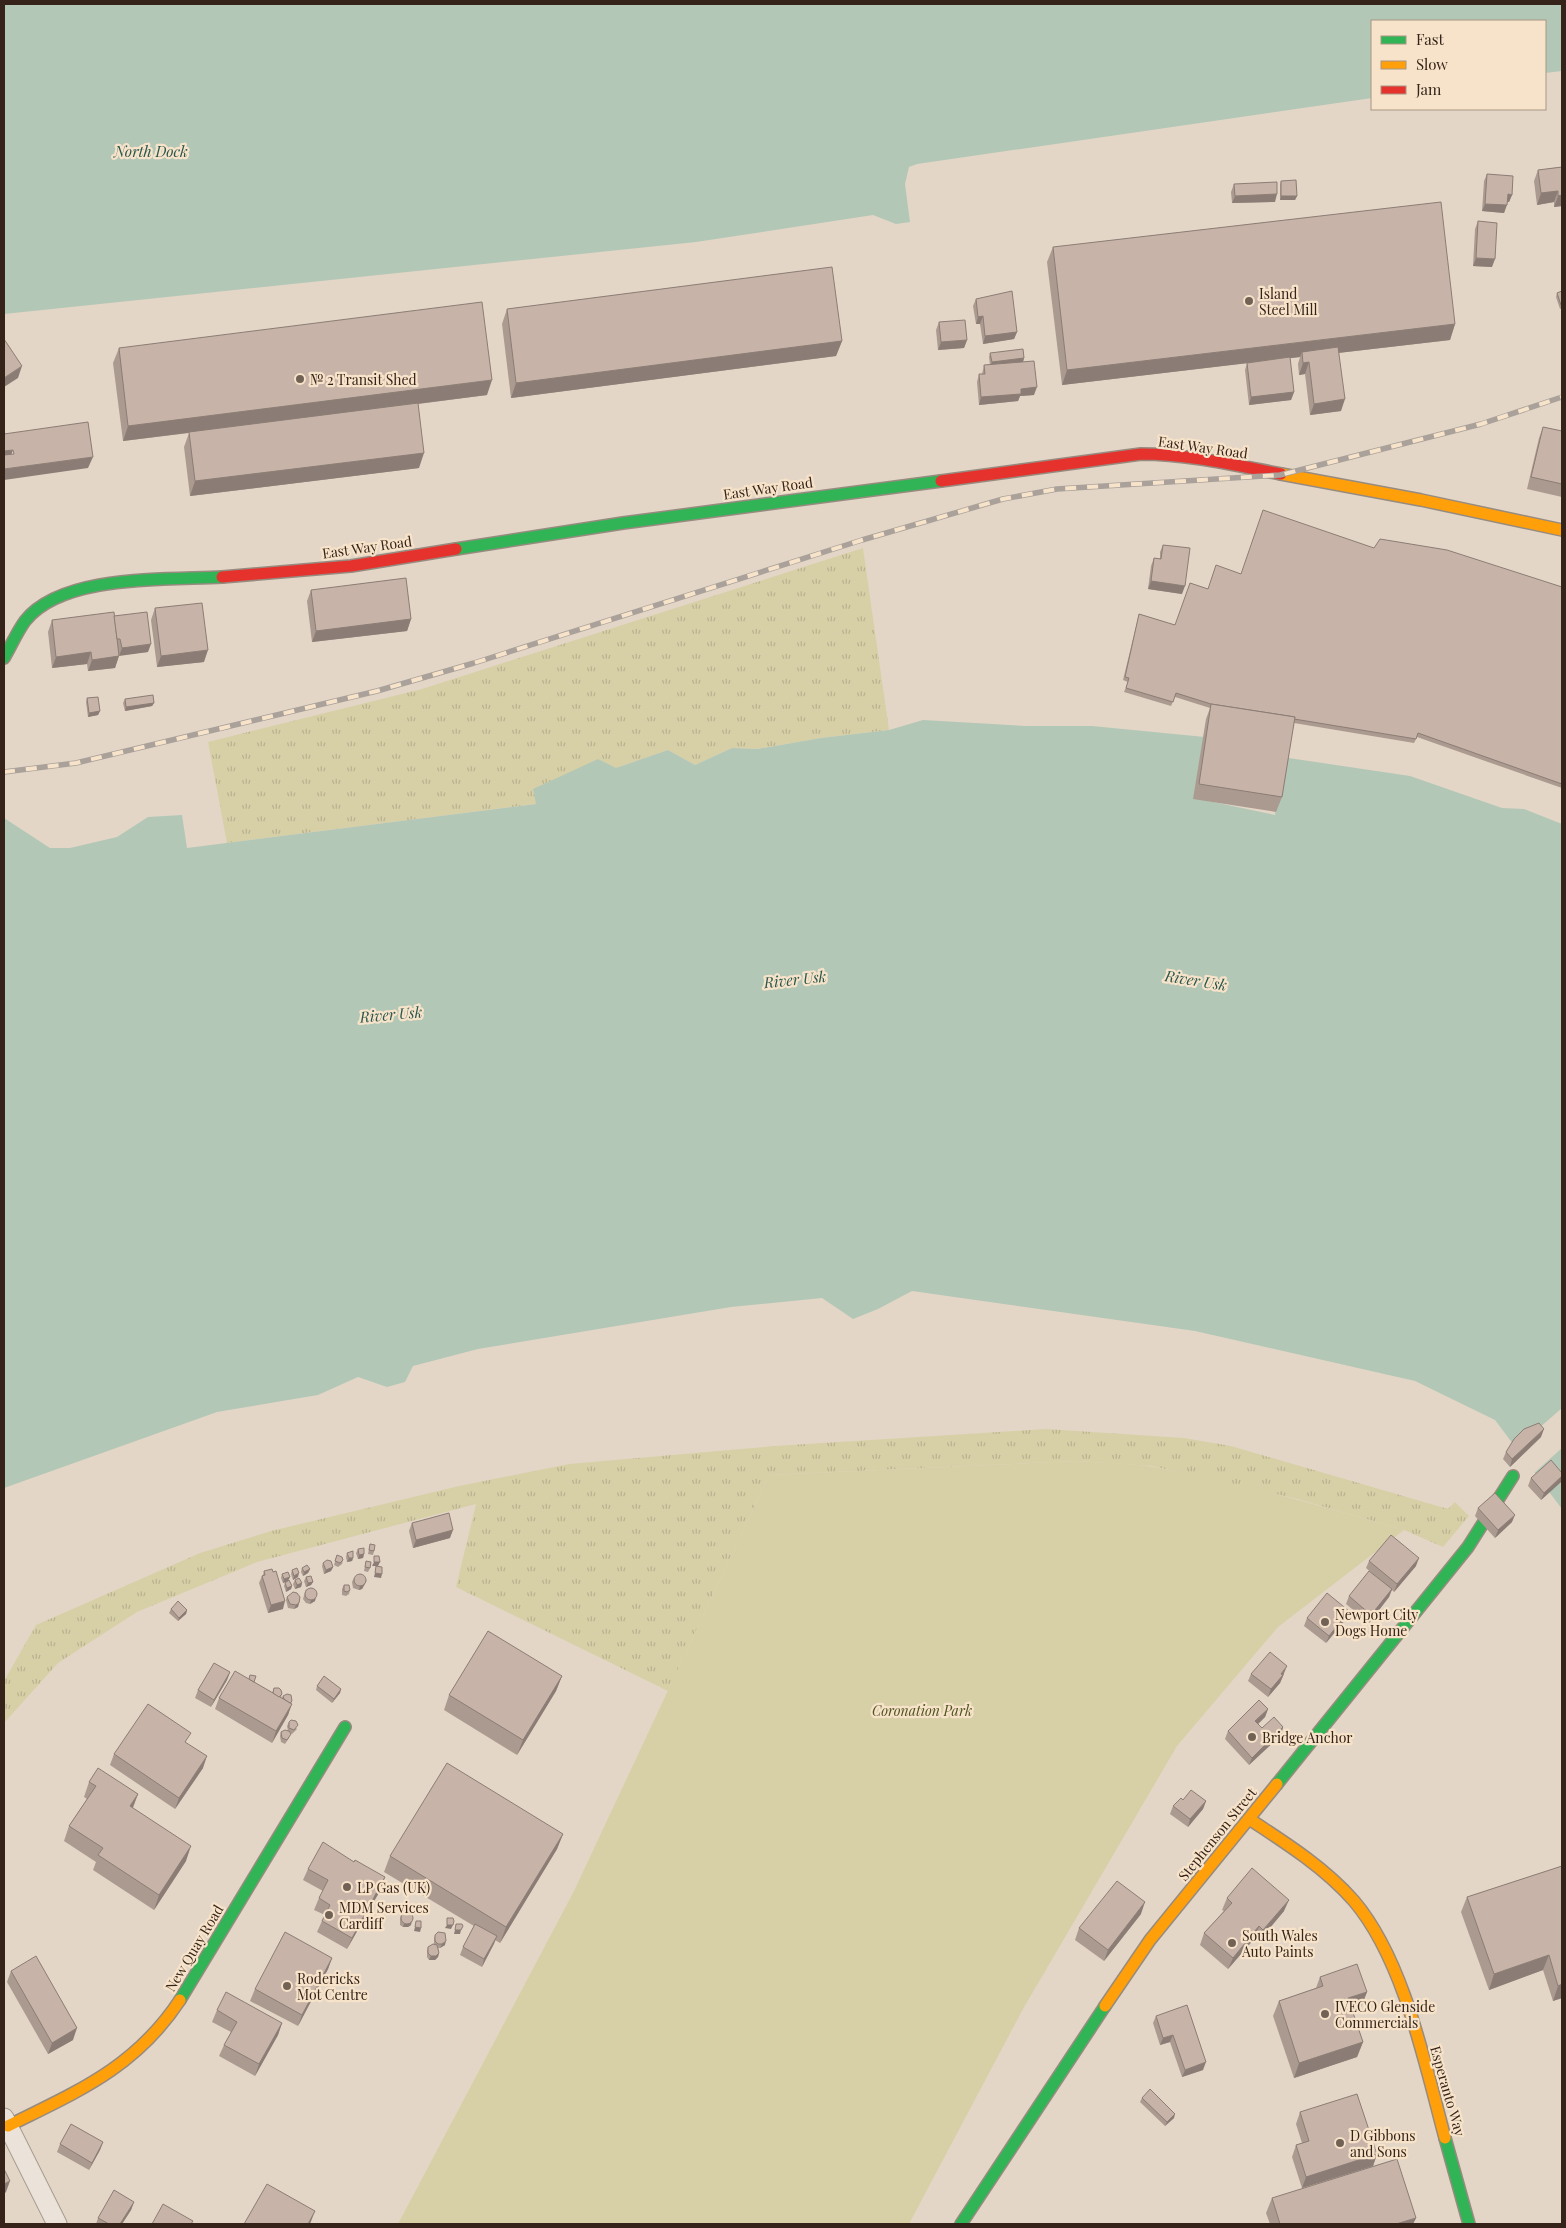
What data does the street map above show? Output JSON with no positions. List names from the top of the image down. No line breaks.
{"streets":{"street":["East Way Road","Stephenson Street","New Quay Road","Esperanto Way"]},"crossings":[["Stephenson Street","Esperanto Way"]],"water":["North Dock","River Usk"],"parks":["Coronation Park"],"places":["Island Steel Mill","№ 2 Transit Shed","Newport City Dogs Home","Bridge Anchor","LP Gas (UK)","MDM Services Cardiff","South Wales Auto Paints","Rodericks Mot Centre","IVECO Glenside Commercials","D Gibbons and Sons"],"legend":["Fast","Slow","Jam"]}
